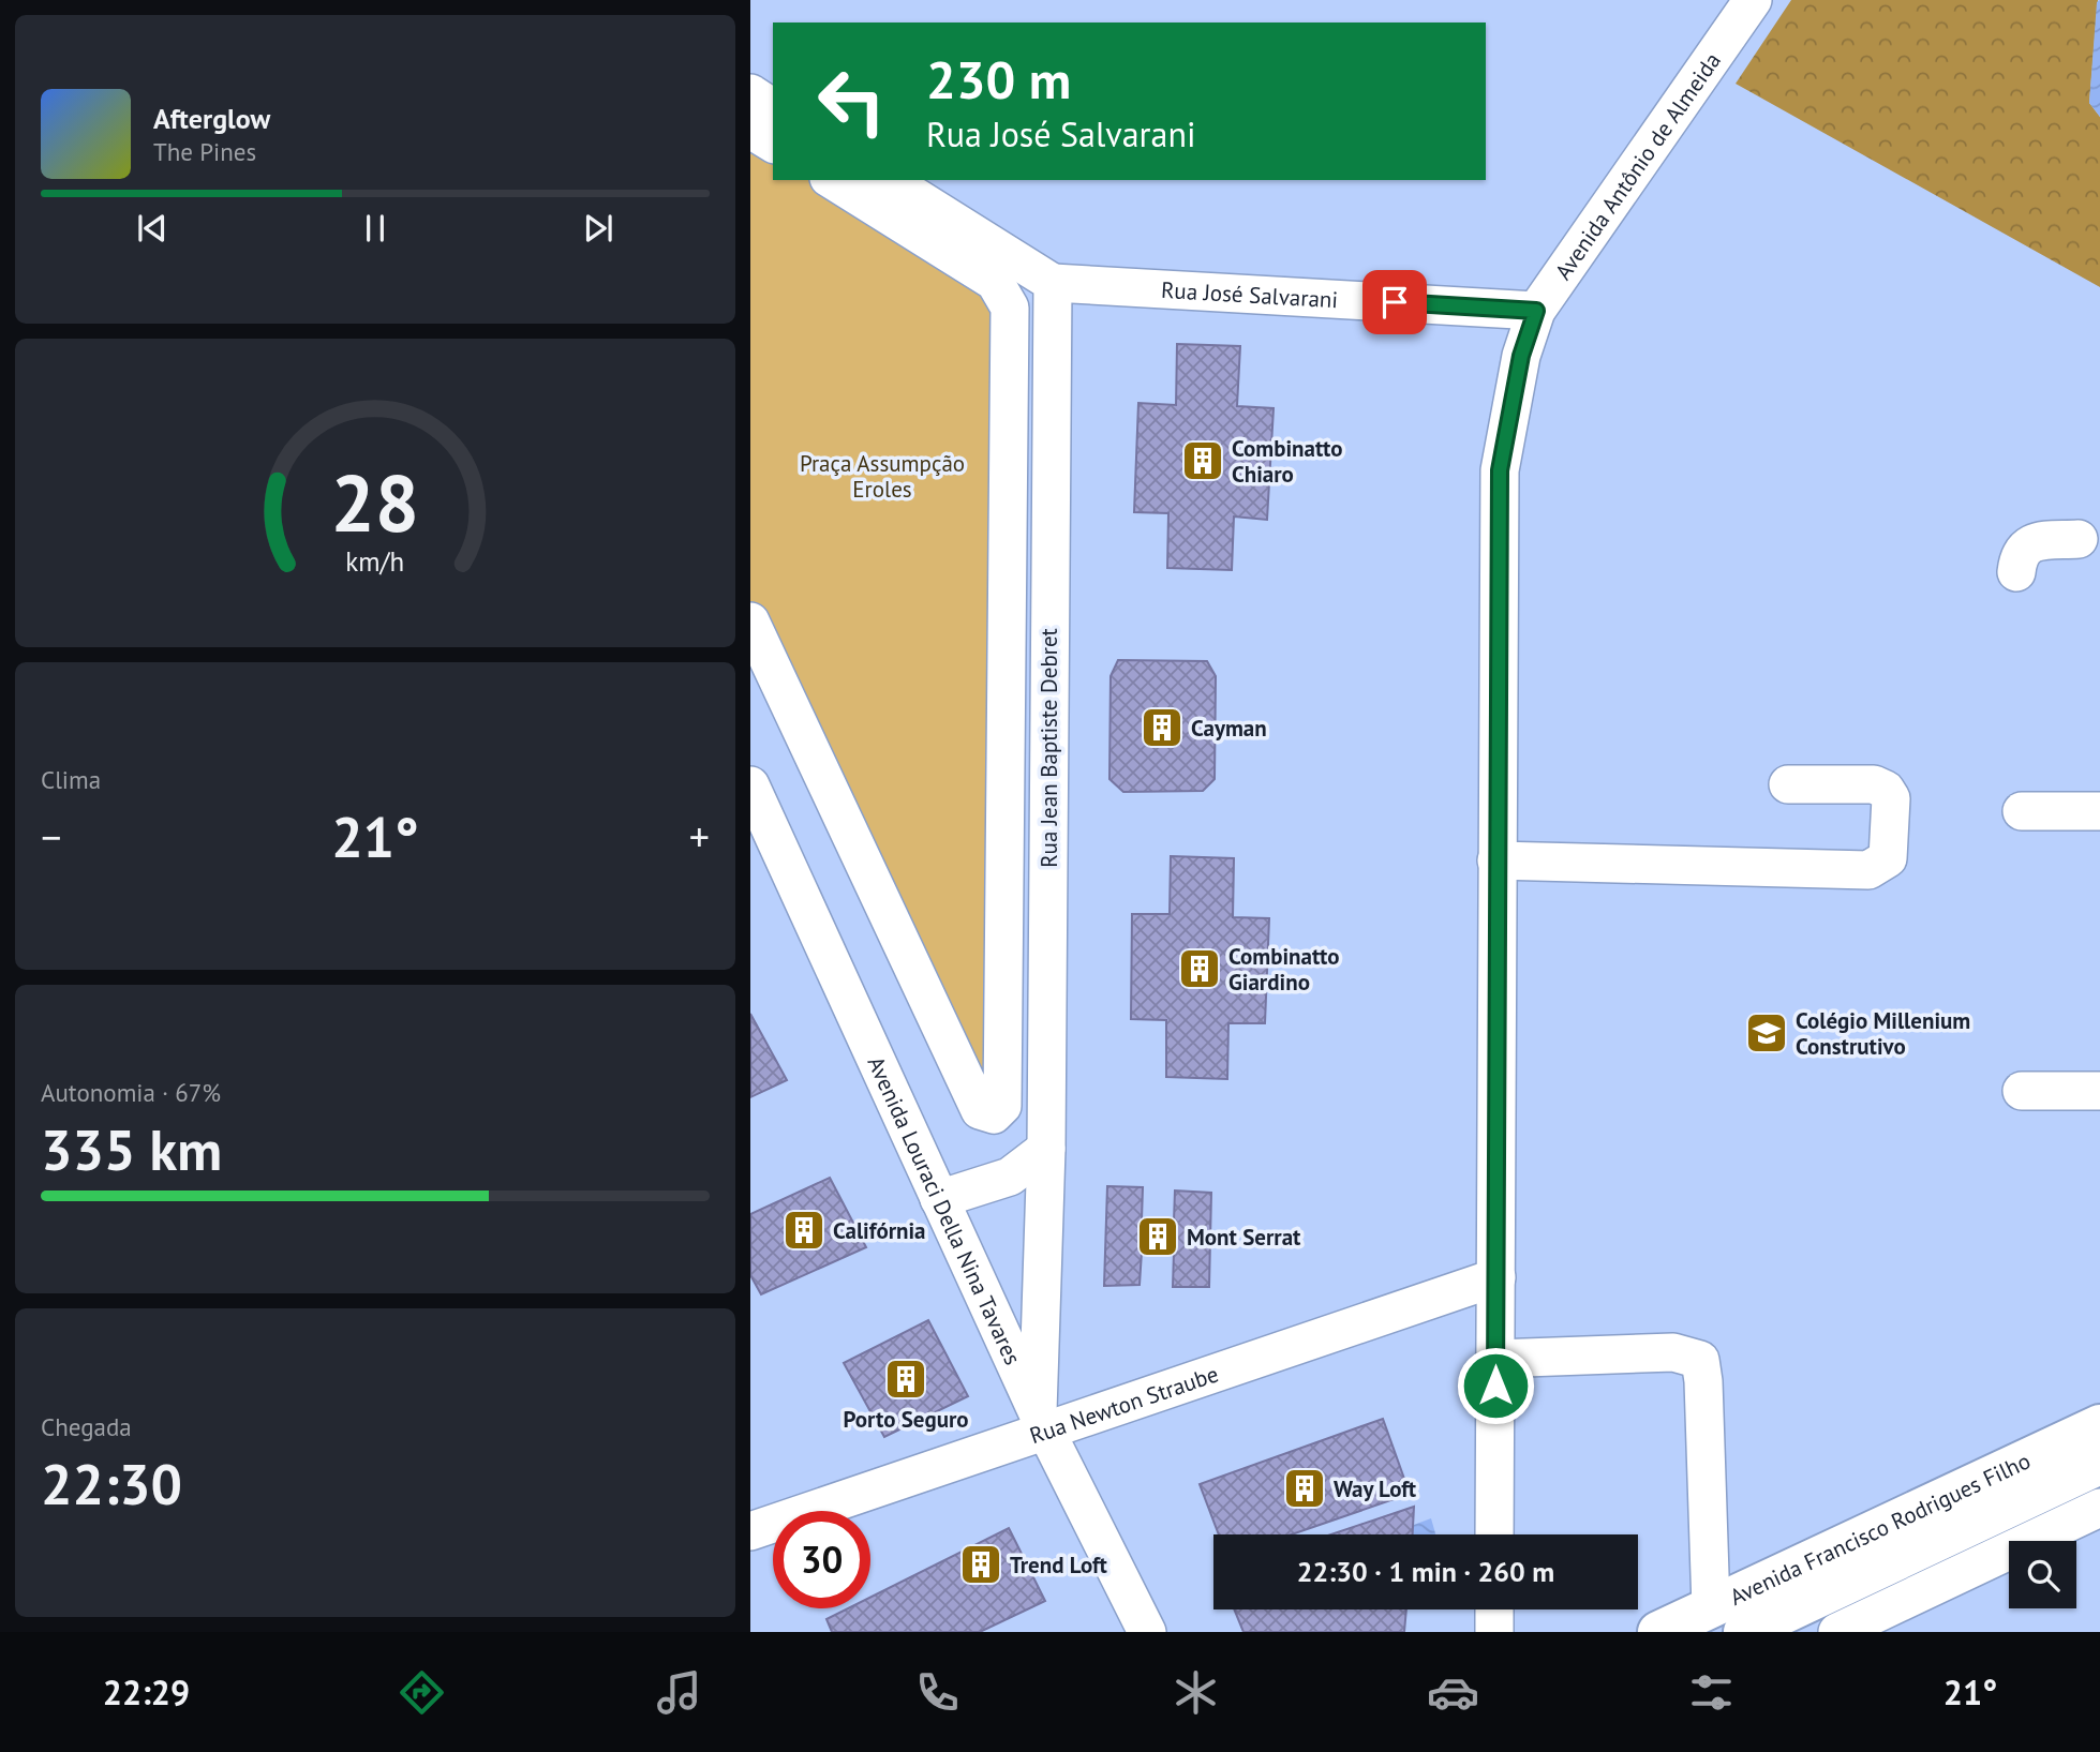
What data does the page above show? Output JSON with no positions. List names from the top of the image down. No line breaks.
{"streets":{"main road":["Avenida Francisco Rodrigues Filho"],"street":["Avenida Antônio de Almeida","Rua José Salvarani","Rua Jean Baptiste Debret","Avenida Louraci Della Nina Tavares","Rua Newton Straube"]},"crossings":[["Avenida Antônio de Almeida","Rua José Salvarani"],["Avenida Antônio de Almeida","Rua Newton Straube"],["Rua José Salvarani","Rua Jean Baptiste Debret"],["Rua Jean Baptiste Debret","Avenida Louraci Della Nina Tavares"],["Rua Jean Baptiste Debret","Rua Newton Straube"],["Avenida Louraci Della Nina Tavares","Rua Newton Straube"]],"parks":["Praça Assumpção Eroles"],"places":{"building":["Combinatto Chiaro","Cayman","Combinatto Giardino","Califórnia","Mont Serrat","Porto Seguro","Way Loft","Trend Loft"],"school or university":["Colégio Millenium Construtivo"]},"page":{"turn":["230 m","Rua José Salvarani"],"song":["Afterglow","The Pines"],"tile":["Clima",["Autonomia · 67%","335 km"],["Chegada","22:30"]],"heat":["−","21°","+"],"limit":"30","trip":"22:30 · 1 min · 260 m","tabs":["22:29","21°"],"gauge":["28","km/h"]}}
